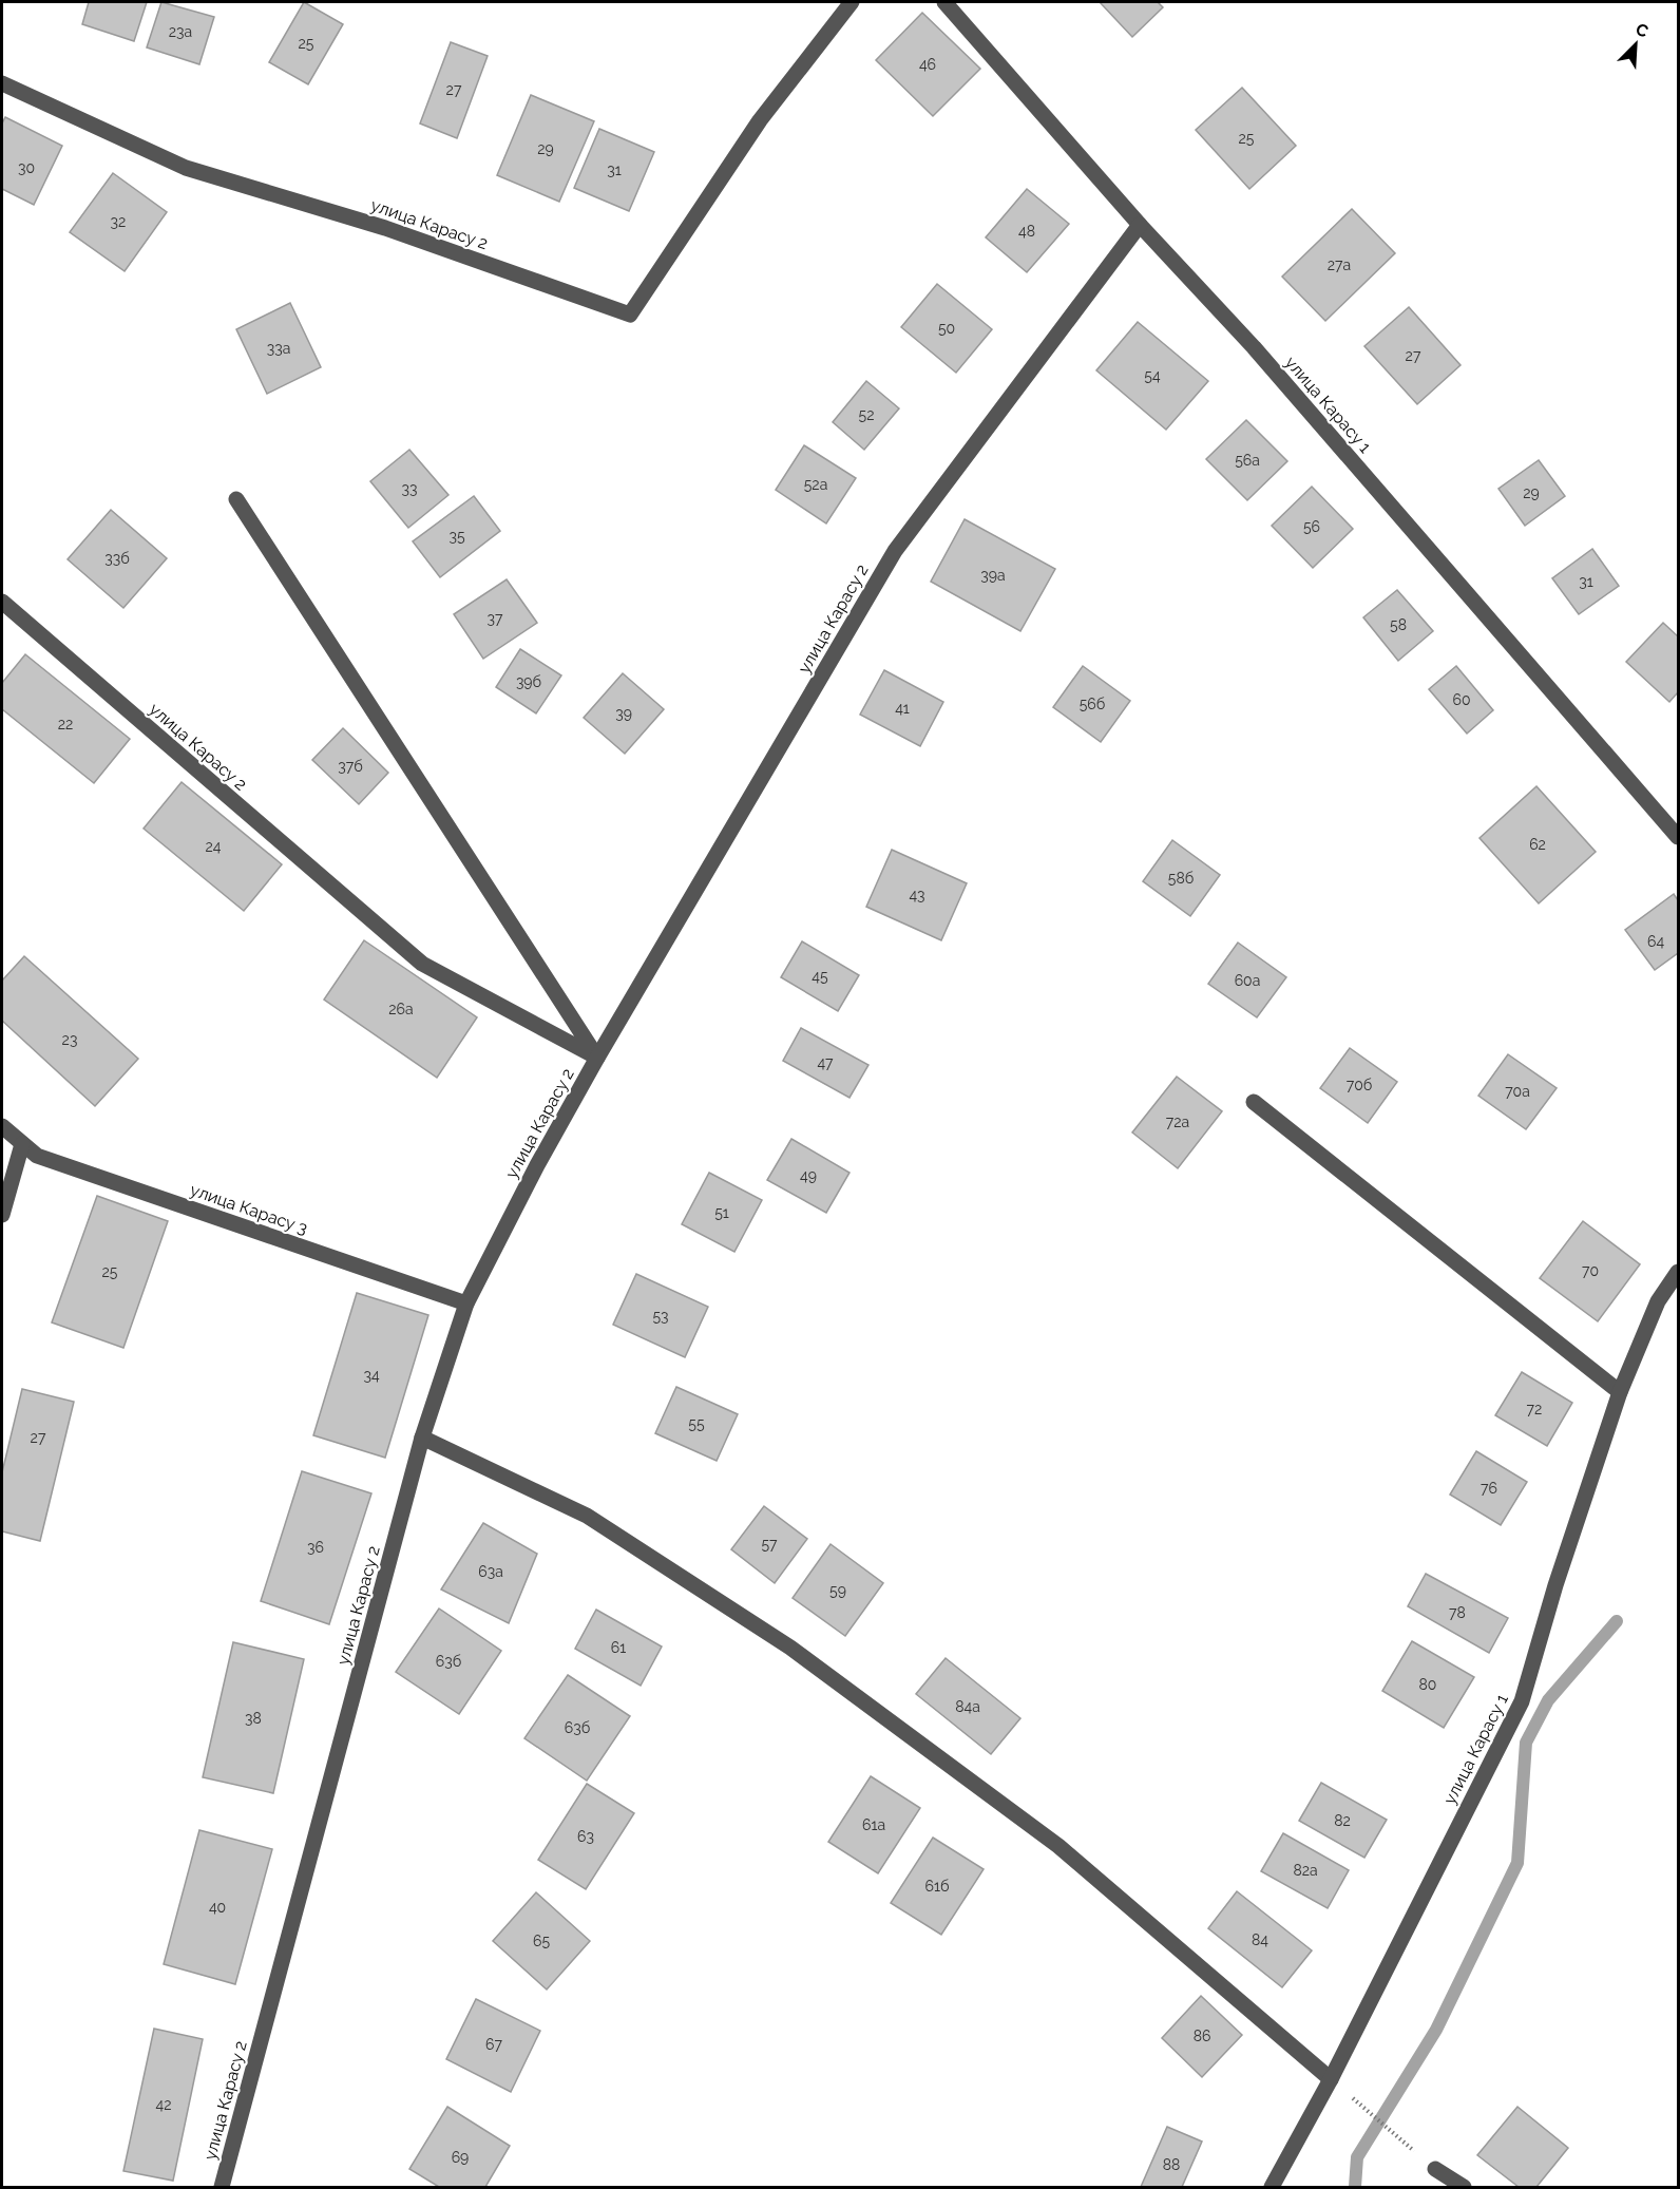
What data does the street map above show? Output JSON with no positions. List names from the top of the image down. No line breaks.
{"streets":{"street":["улица Карасу 2","улица Карасу 1","улица Карасу 3"]},"crossings":[["улица Карасу 2","улица Карасу 1"],["улица Карасу 2","улица Карасу 3"]],"house_numbers":["23а","25","46","27","25","29","30","31","32","48","27а","50","33а","27","54","52","56а","52а","33","29","56","35","33б","39а","31","37","58","39б","60","56б","41","39","22","37б","62","24","58б","43","64","45","60а","26а","23","47","70б","70а","72а","49","51","70","25","53","34","72","55","27","76","57","36","63а","59","78","61","63б","80","84а","38","63б","82","61а","63","82а","61б","40","84","65","86","67","42","69","88"],"north":"top right"}
